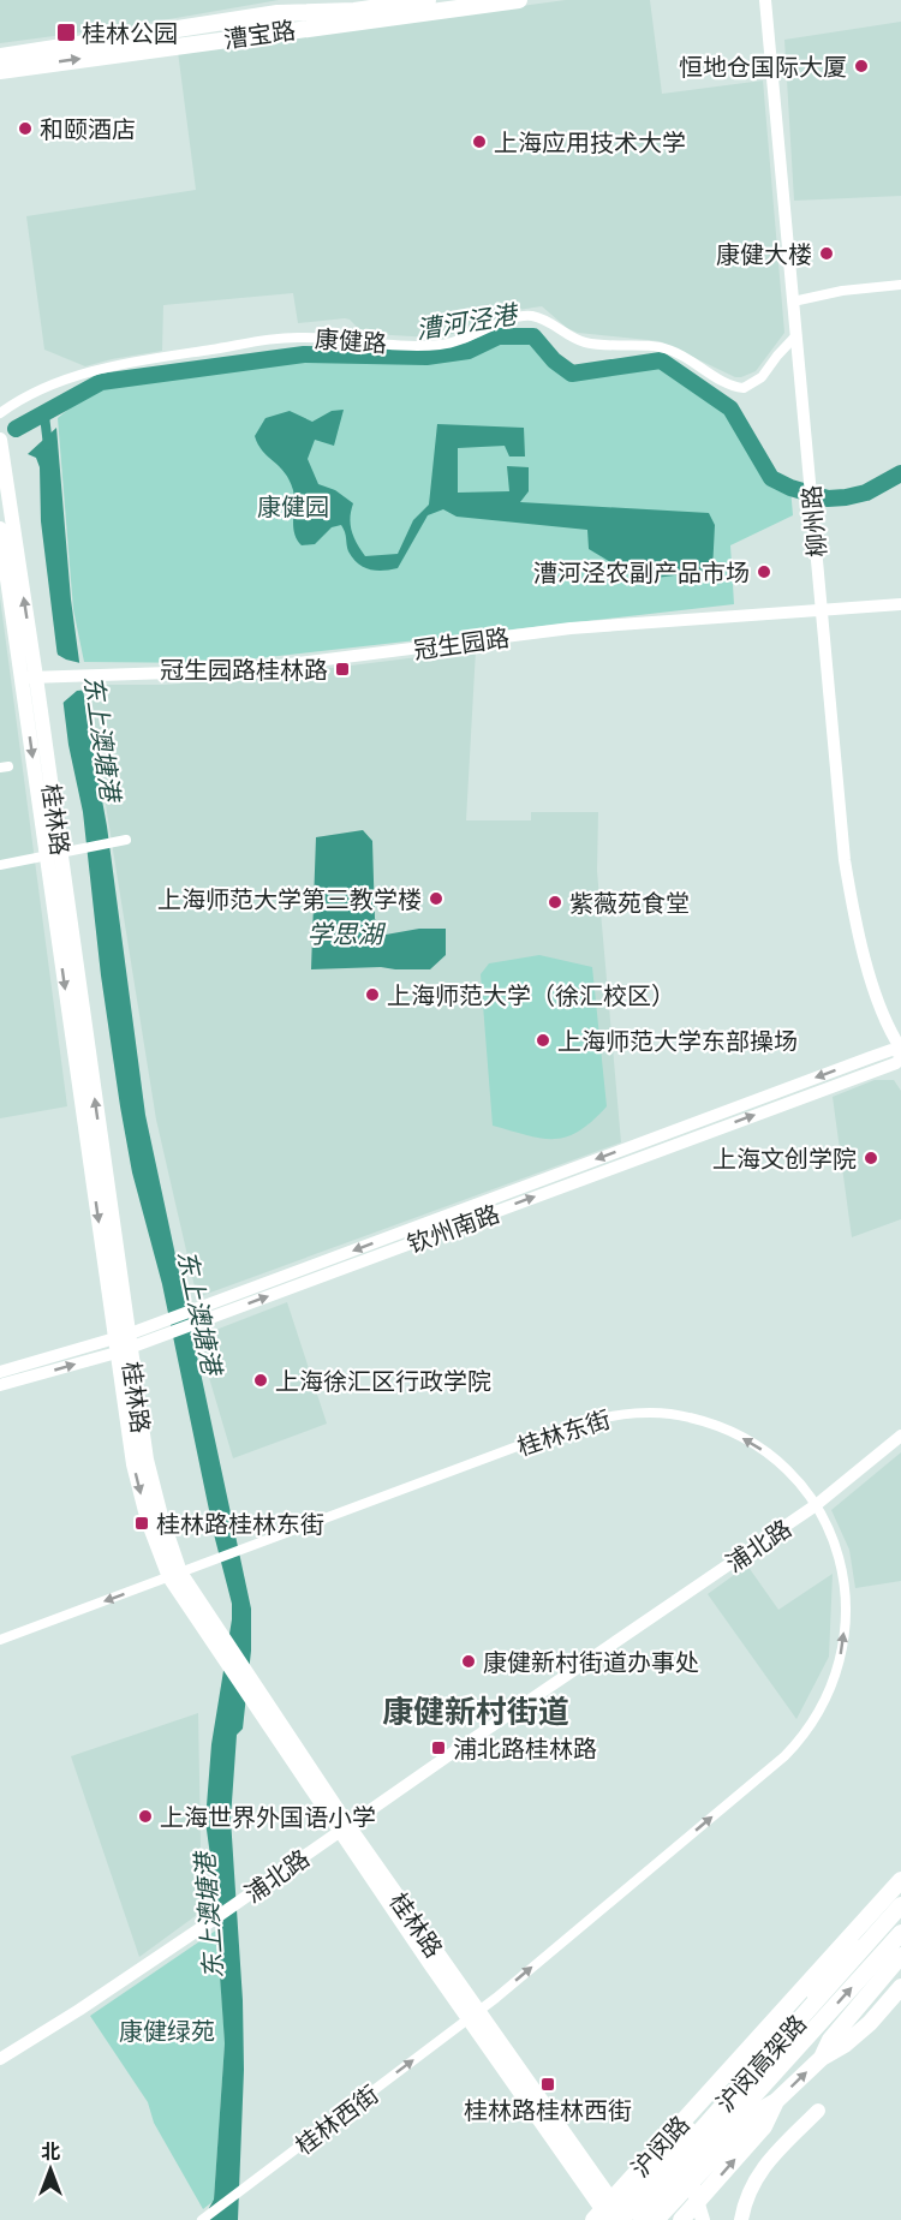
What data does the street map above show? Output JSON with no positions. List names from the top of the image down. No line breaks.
{"streets":{"main road":["漕宝路","桂林路","沪闵高架路","沪闵路"],"street":["康健路","柳州路","冠生园路","钦州南路","桂林东街","浦北路","桂林西街"]},"crossings":[["康健路","柳州路"],["柳州路","冠生园路"],["柳州路","钦州南路"],["冠生园路","桂林路"],["桂林路","钦州南路"],["桂林路","桂林东街"],["桂林路","浦北路"],["桂林路","沪闵高架路"],["桂林路","桂林西街"],["桂林路","沪闵路"],["桂林东街","浦北路"],["桂林东街","桂林西街"],["沪闵高架路","沪闵路"]],"one_way":["桂林西街"],"districts":["康健新村街道"],"water":["漕河泾港","东上澳塘港","学思湖"],"parks":["康健园","康健绿苑"],"places":{"transit":["桂林公园","冠生园路桂林路","桂林路桂林东街","浦北路桂林路","桂林路桂林西街"],"other":["恒地仓国际大厦","和颐酒店","上海应用技术大学","康健大楼","漕河泾农副产品市场","上海师范大学第三教学楼","紫薇苑食堂","上海师范大学（徐汇校区）","上海师范大学东部操场","上海文创学院","上海徐汇区行政学院","康健新村街道办事处","上海世界外国语小学"]},"north":"top"}
